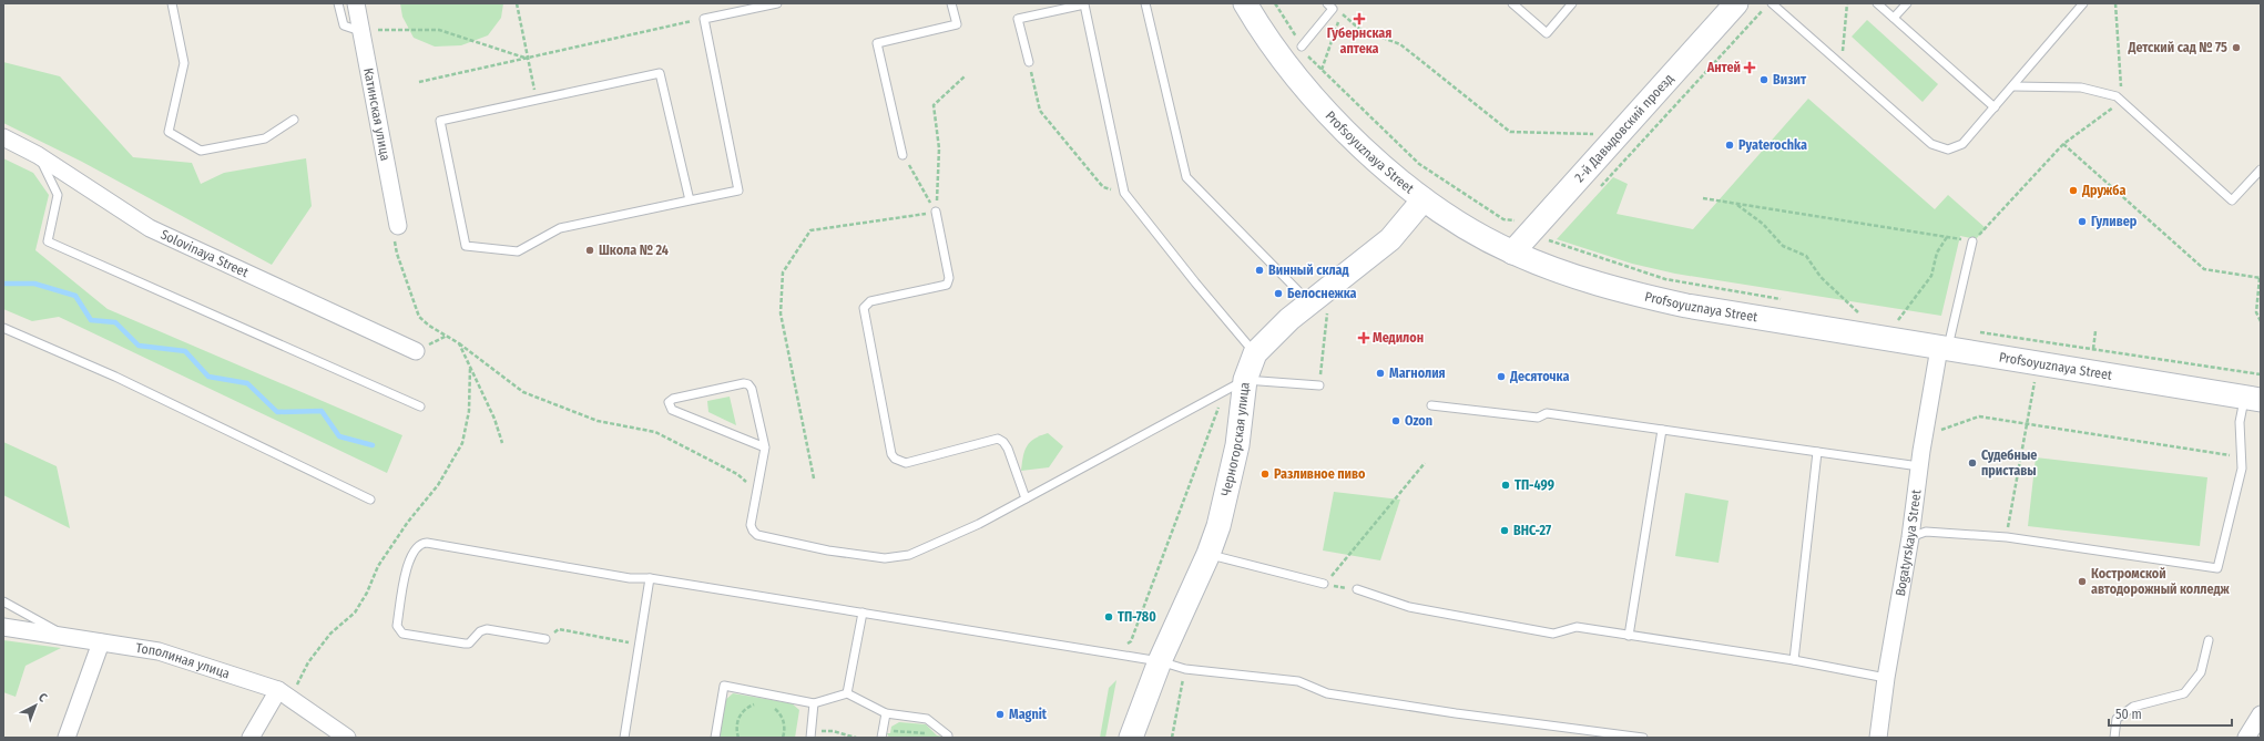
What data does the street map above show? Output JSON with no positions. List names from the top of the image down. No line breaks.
{"streets":{"main road":["2-й Давыдовский проезд","Profsoyuznaya Street","Черногорская улица"],"street":["Катинская улица","Solovinaya Street","Bogatyrskaya Street","Тополиная улица"]},"crossings":[["2-й Давыдовский проезд","Profsoyuznaya Street"],["Profsoyuznaya Street","Черногорская улица"],["Profsoyuznaya Street","Bogatyrskaya Street"]],"places":{"health":["Губернская аптека","Антей","Медилон"],"other":["Детский сад № 75","Визит","Pyaterochka","Дружба","Гуливер","Школа № 24","Винный склад","Белоснежка","Магнолия","Десяточка","Ozon","Судебные приставы","Разливное пиво","ТП-499","ВНС-27","Костромской автодорожный колледж","ТП-780","Magnit"]},"scale_bar":"50 m","north":"top right"}
